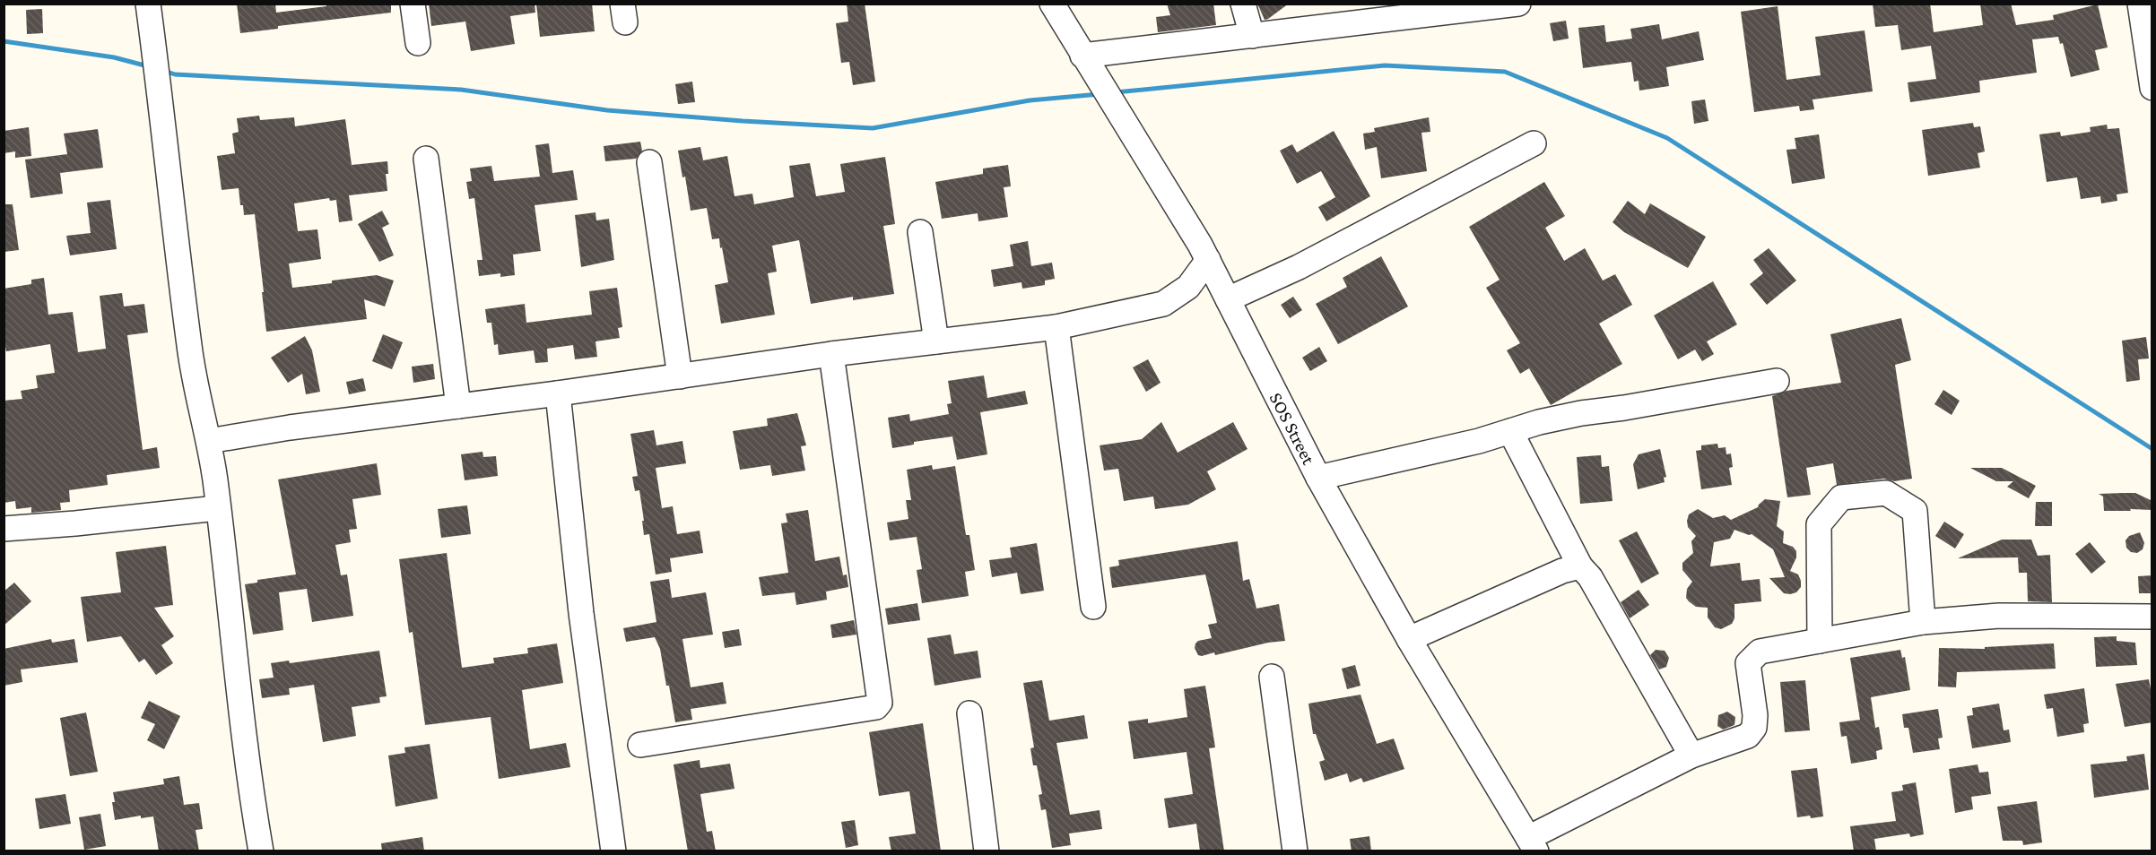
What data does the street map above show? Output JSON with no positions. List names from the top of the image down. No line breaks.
{"streets":{"street":["SOS Street"]}}
